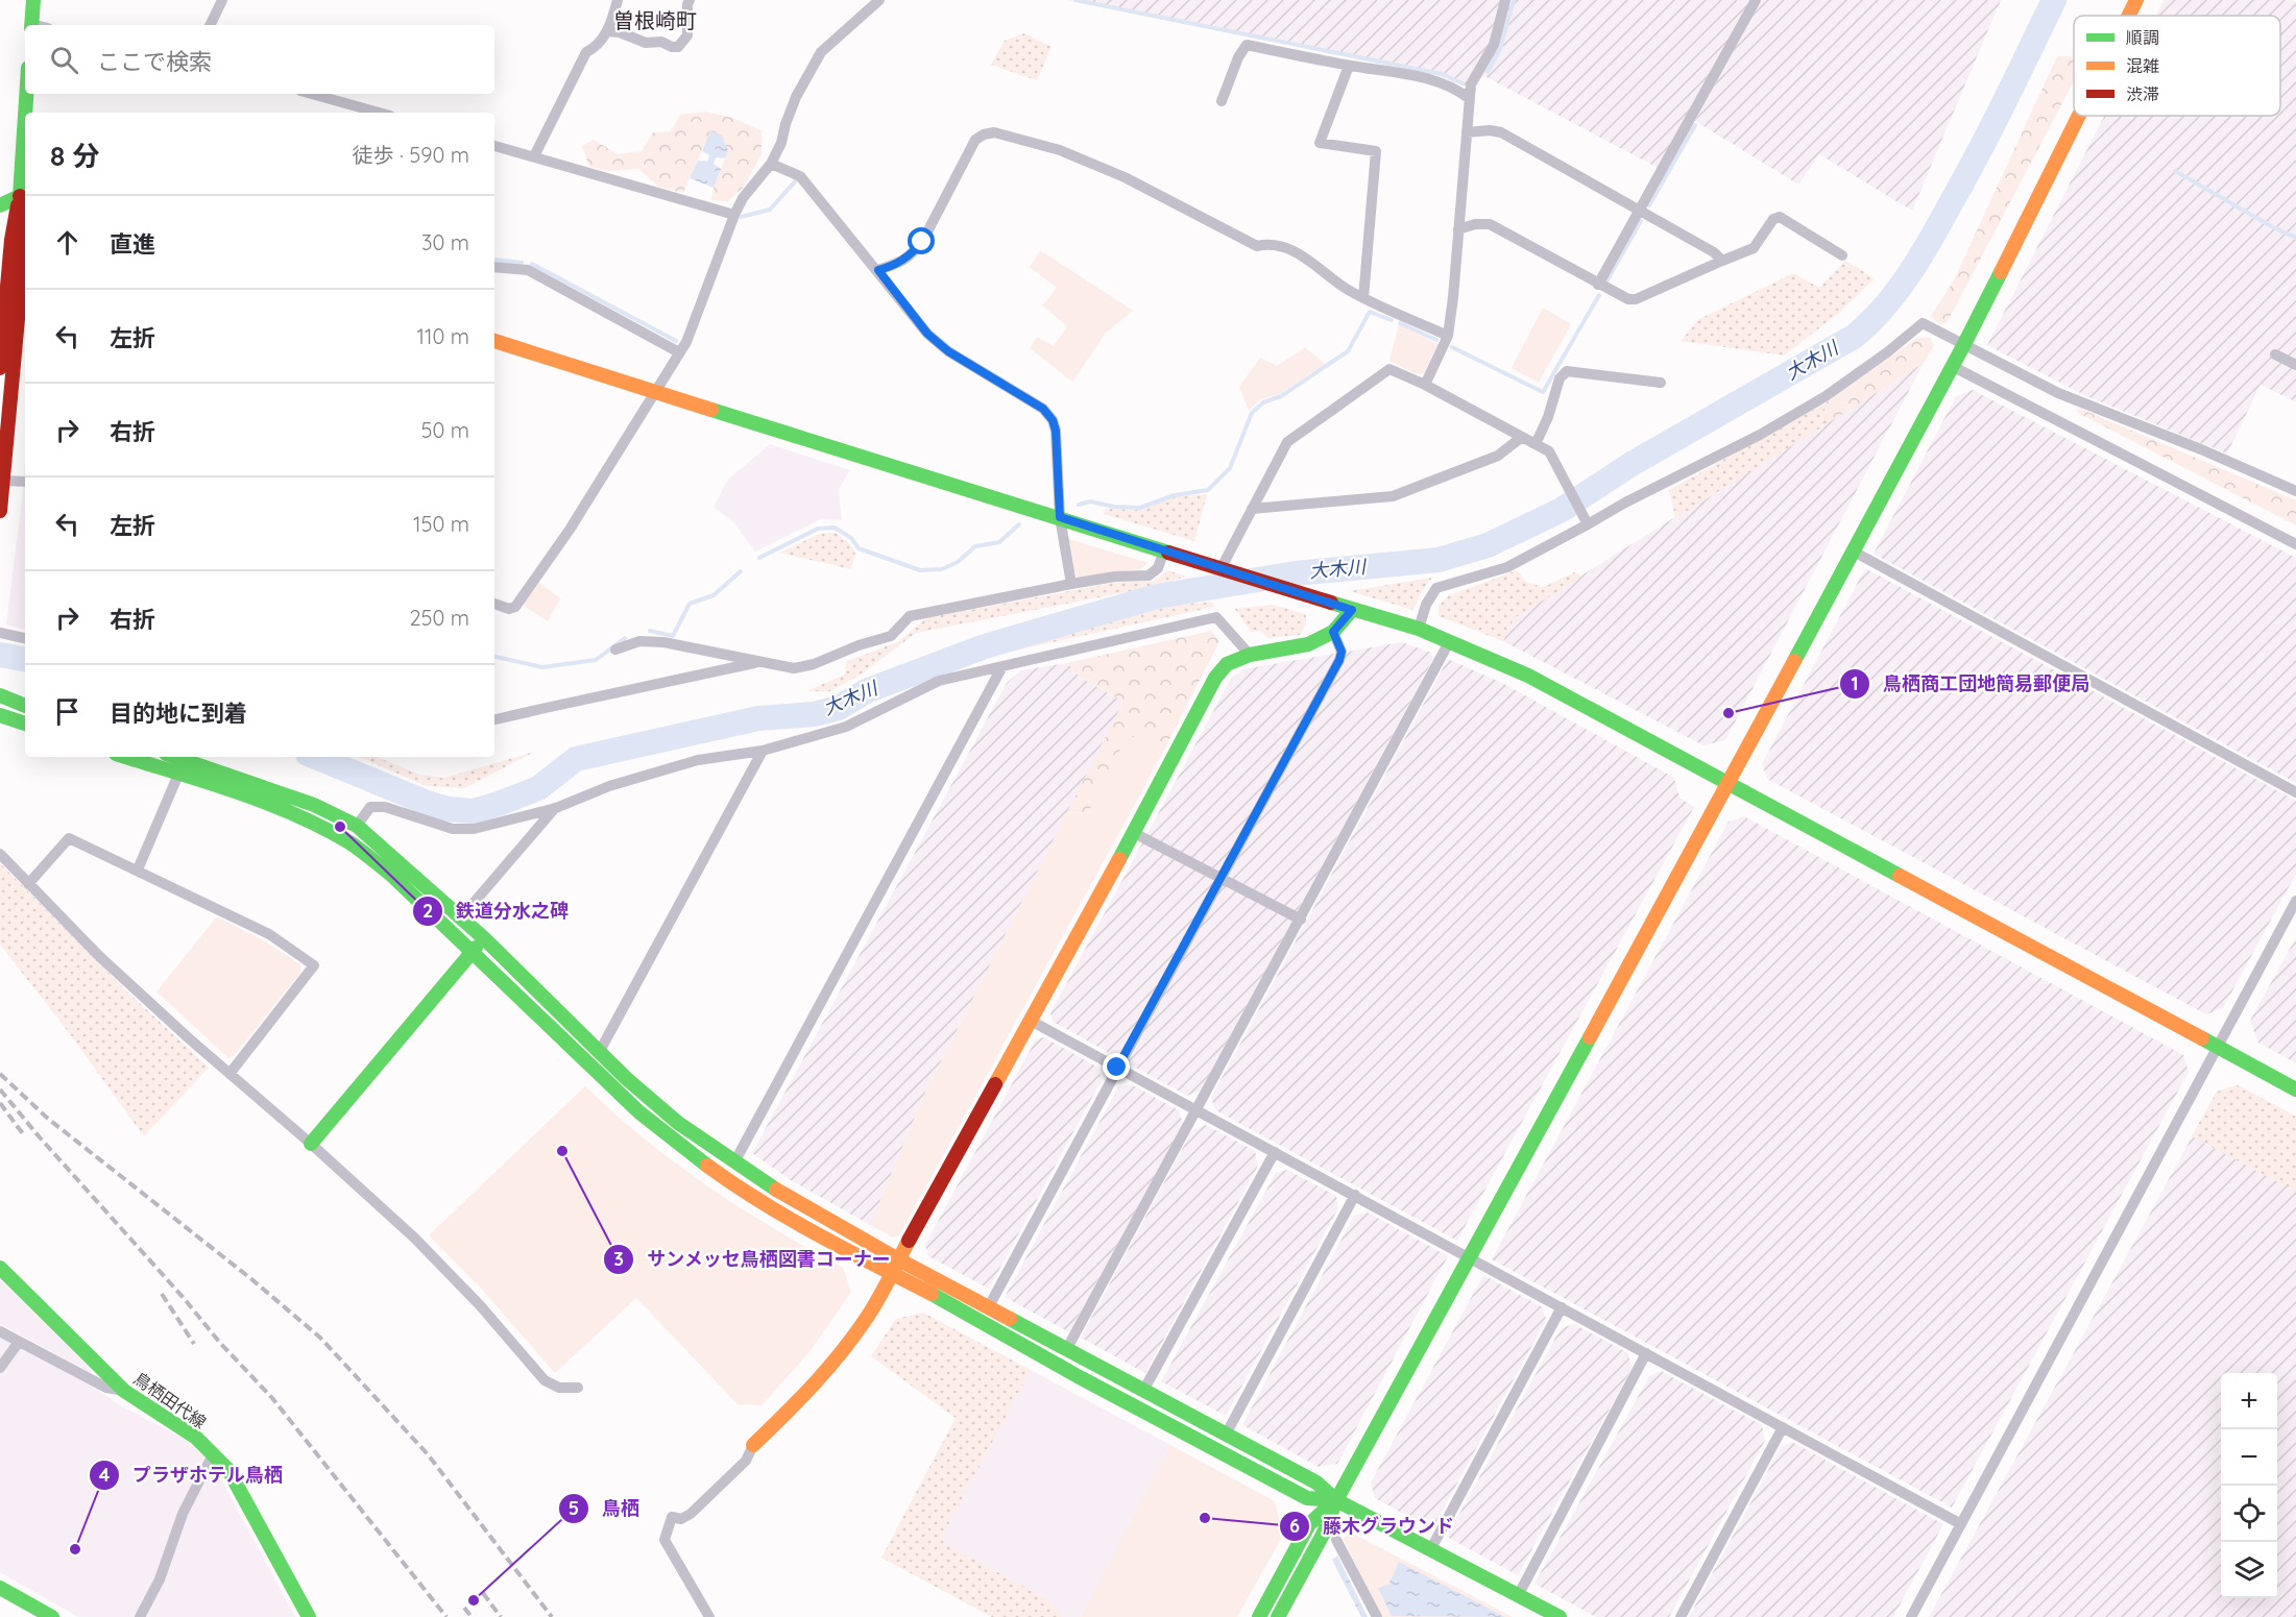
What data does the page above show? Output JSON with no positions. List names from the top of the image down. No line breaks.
{"streets":{"street":["鳥栖田代線"]},"districts":["曽根崎町"],"water":["大木川"],"places":["鳥栖商工団地簡易郵便局","鉄道分水之碑","サンメッセ鳥栖図書コーナー","藤木グラウンド","プラザホテル鳥栖","鳥栖"],"legend":["順調","混雑","渋滞"],"page":{"search":"ここで検索","heading":["8 分","徒歩 · 590 m"],"list":[["直進","30 m"],["左折","110 m"],["右折","50 m"],["左折","150 m"],["右折","250 m"],"目的地に到着"],"map_buttons":["+","−"]}}
